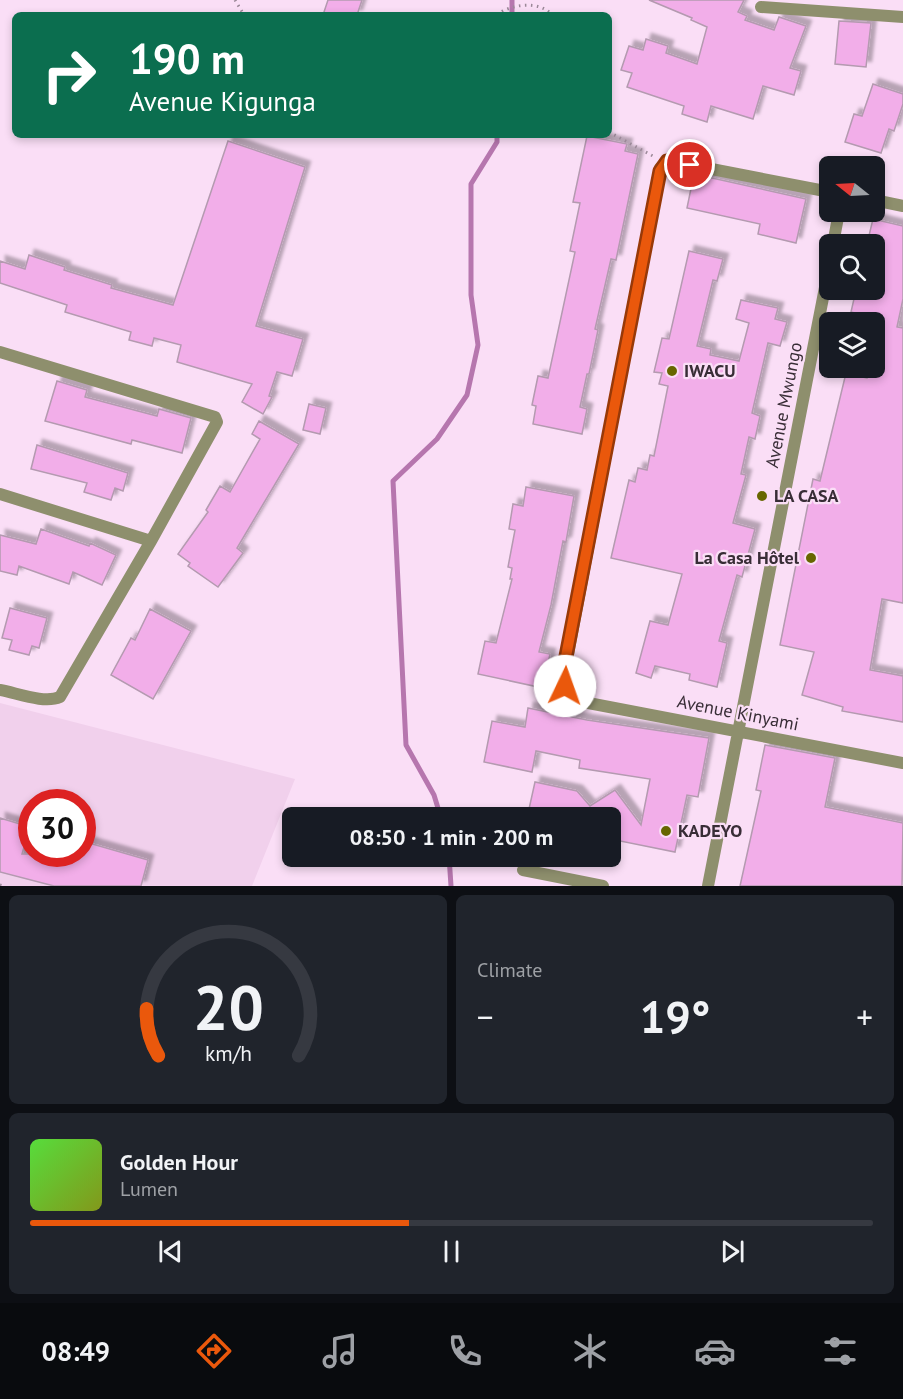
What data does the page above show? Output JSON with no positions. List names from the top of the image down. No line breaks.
{"streets":{"street":["Avenue Mwungo","Avenue Kinyami"]},"crossings":[["Avenue Mwungo","Avenue Kinyami"]],"places":["IWACU","LA CASA","La Casa Hôtel","KADEYO"],"north":"left","page":{"turn":["190 m","Avenue Kigunga"],"limit":"30","trip":"08:50 · 1 min · 200 m","tile":"Climate","heat":["−","19°","+"],"song":["Golden Hour","Lumen"],"tabs":"08:49","gauge":["20","km/h"]}}
